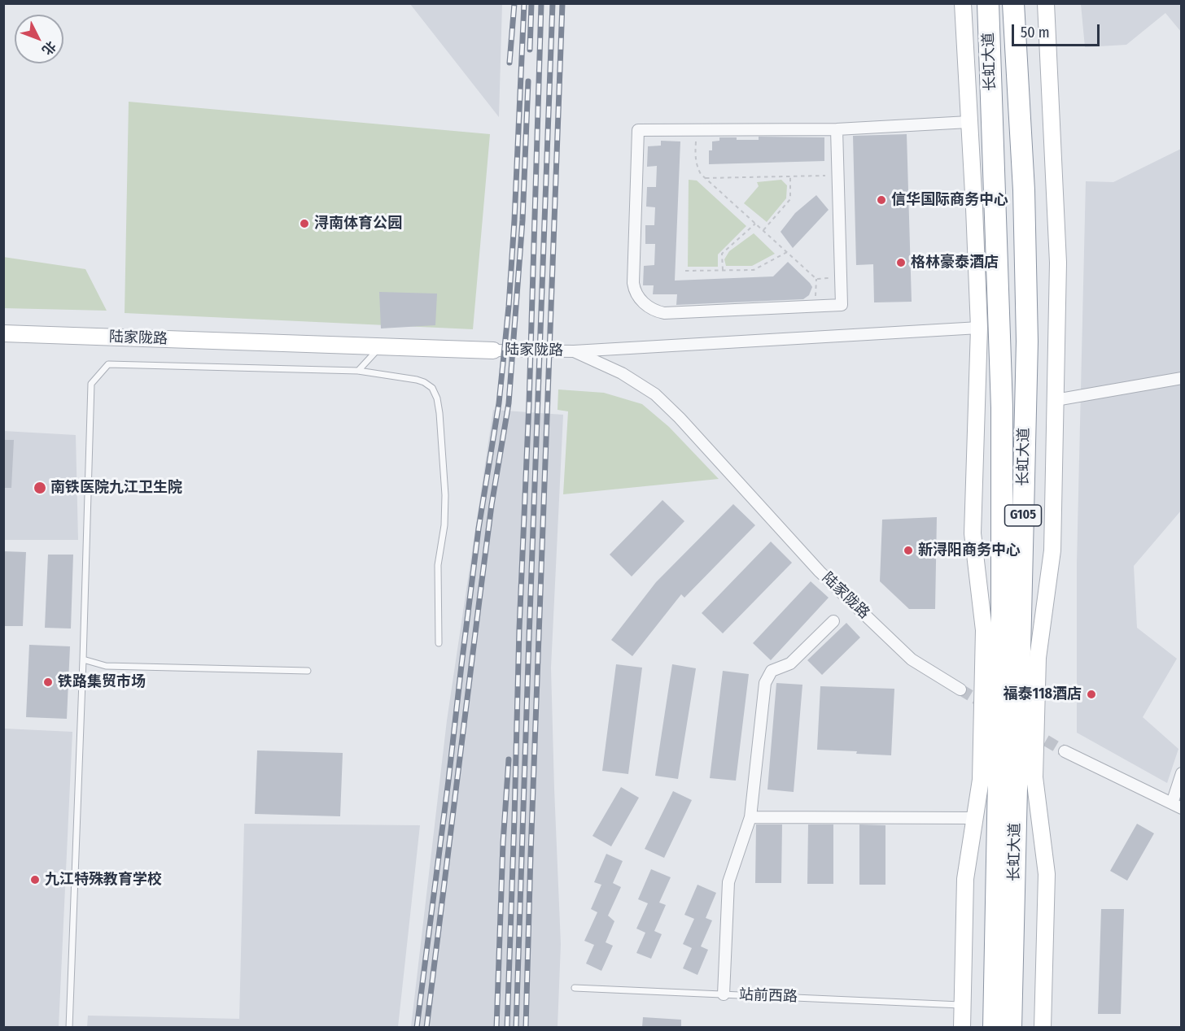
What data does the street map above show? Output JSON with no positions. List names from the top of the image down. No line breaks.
{"streets":{"highway":["长虹大道","G105"],"street":["陆家陇路"],"lane":["站前西路"]},"places":["信华国际商务中心","浔南体育公园","格林豪泰酒店","南铁医院九江卫生院","新浔阳商务中心","铁路集贸市场","福泰118酒店","九江特殊教育学校"],"scale_bar":"50 m","north":"bottom right"}
